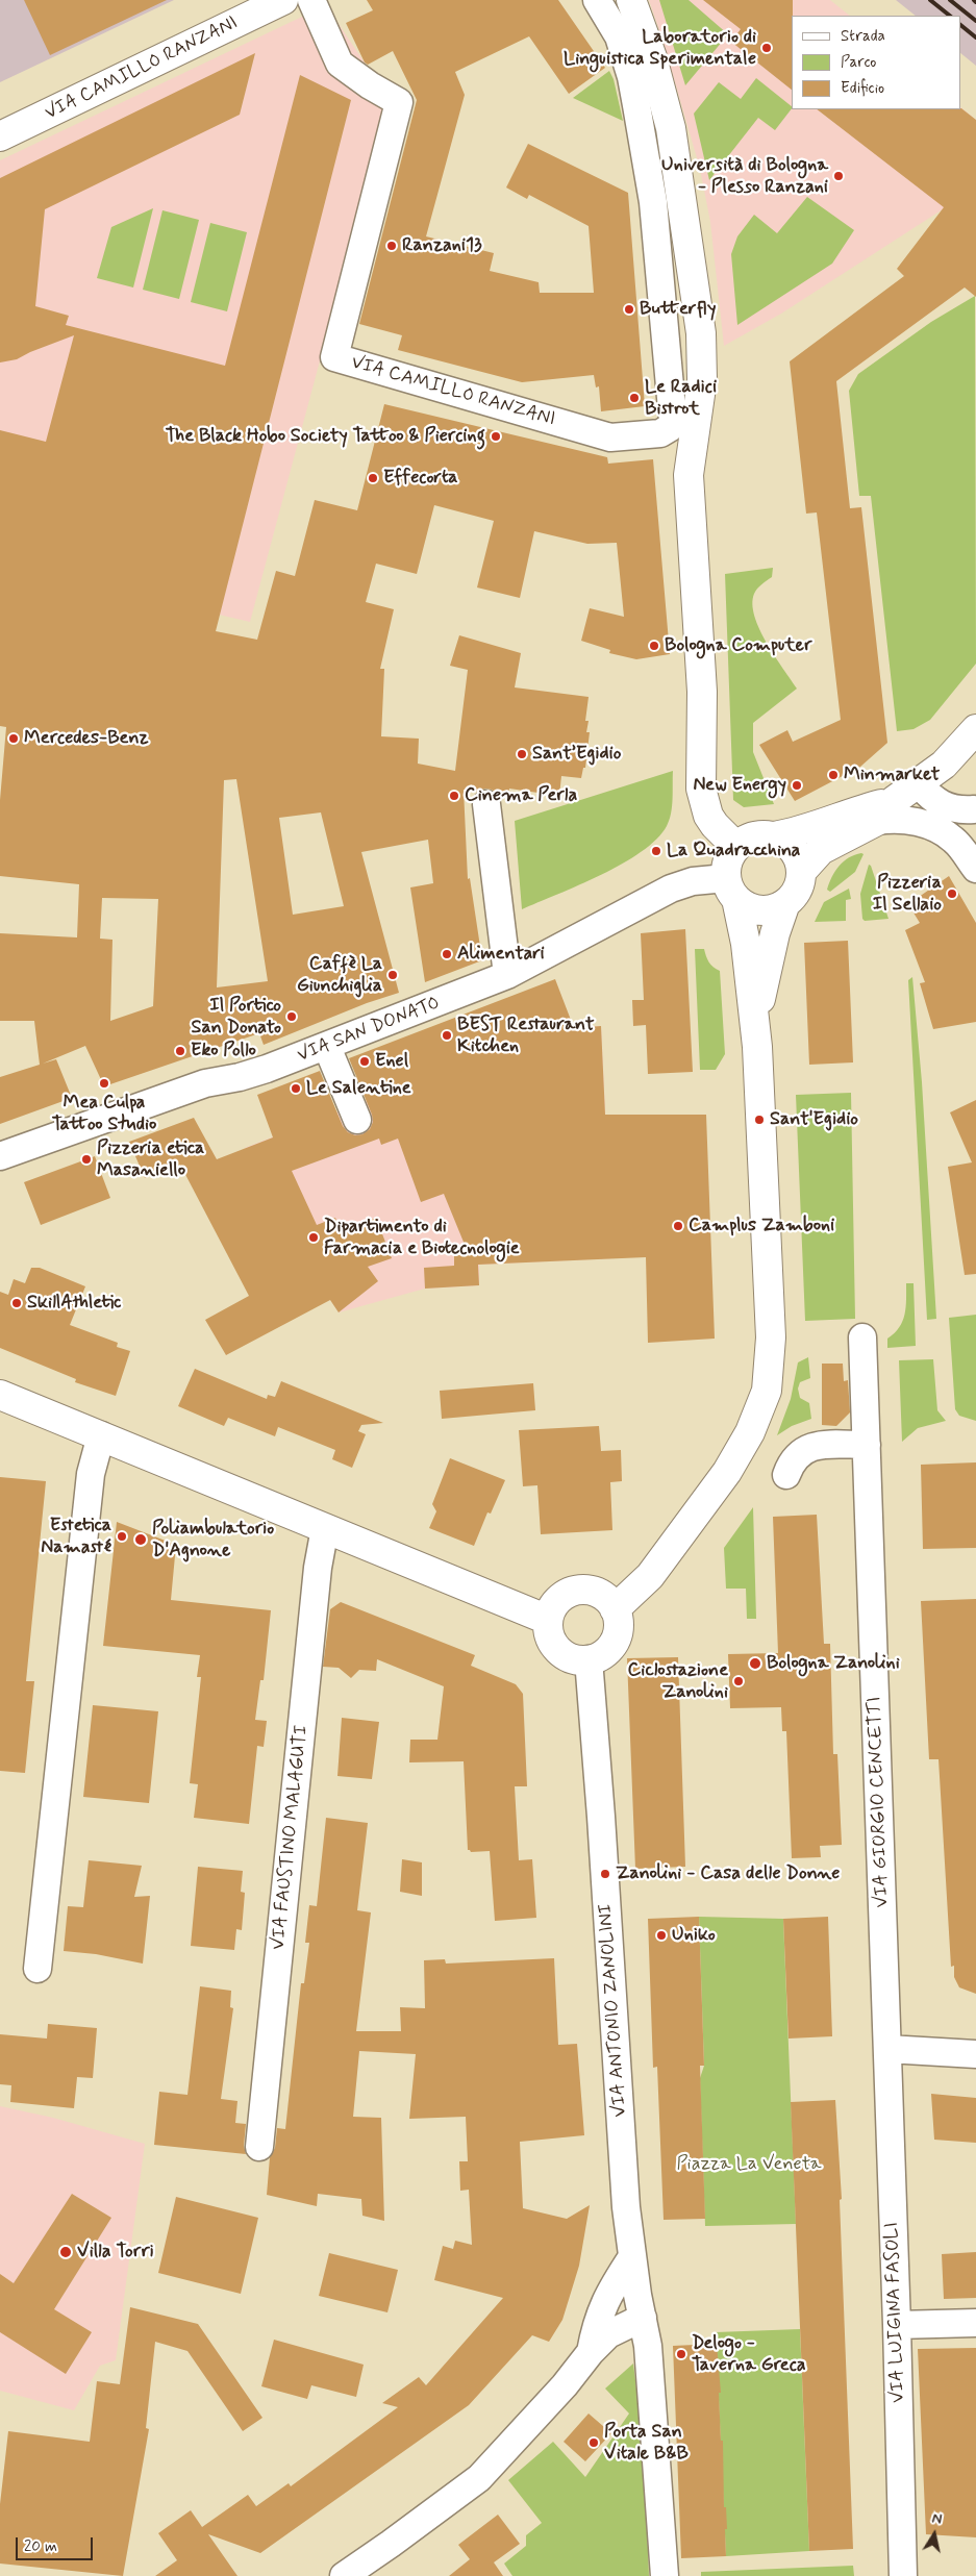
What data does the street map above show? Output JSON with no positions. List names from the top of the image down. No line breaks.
{"streets":{"main road":["VIA CAMILLO RANZANI"],"street":["VIA SAN DONATO","VIA GIORGIO CENCETTI","VIA FAUSTINO MALAGUTI","VIA ANTONIO ZANOLINI","VIA LUIGINA FASOLI"]},"crossings":[["VIA GIORGIO CENCETTI","VIA LUIGINA FASOLI"]],"parks":["Piazza La Veneta"],"places":["Laboratorio di Linguistica Sperimentale","Università di Bologna - Plesso Ranzani","Ranzani13","Butterfly","Le Radici Bistrot","The Black Hobo Society Tattoo & Piercing","Effecorta","Bologna Computer","Mercedes-Benz","Sant’Egidio","Minmarket","New Energy","Cinema Perla","La Quadracchina","Pizzeria Il Sellaio","Alimentari","Caffè La Giunchiglia","Il Portico San Donato","BEST Restaurant Kitchen","Eko Pollo","Enel","Mea Culpa Tattoo Studio","Le Salentine","Sant'Egidio","Pizzeria etica Masaniello","Camplus Zamboni","Dipartimento di Farmacia e Biotecnologie","SkillAthletic","Estetica Namasté","Poliambulatorio D'Agnone","Bologna Zanolini","Ciclostazione Zanolini","Zanolini - Casa delle Donne","Uniko","Villa Torri","Delogo - Taverna Greca","Porta San Vitale B&B"],"legend":["Strada","Parco","Edificio"],"scale_bar":"20 m","north":"top"}
